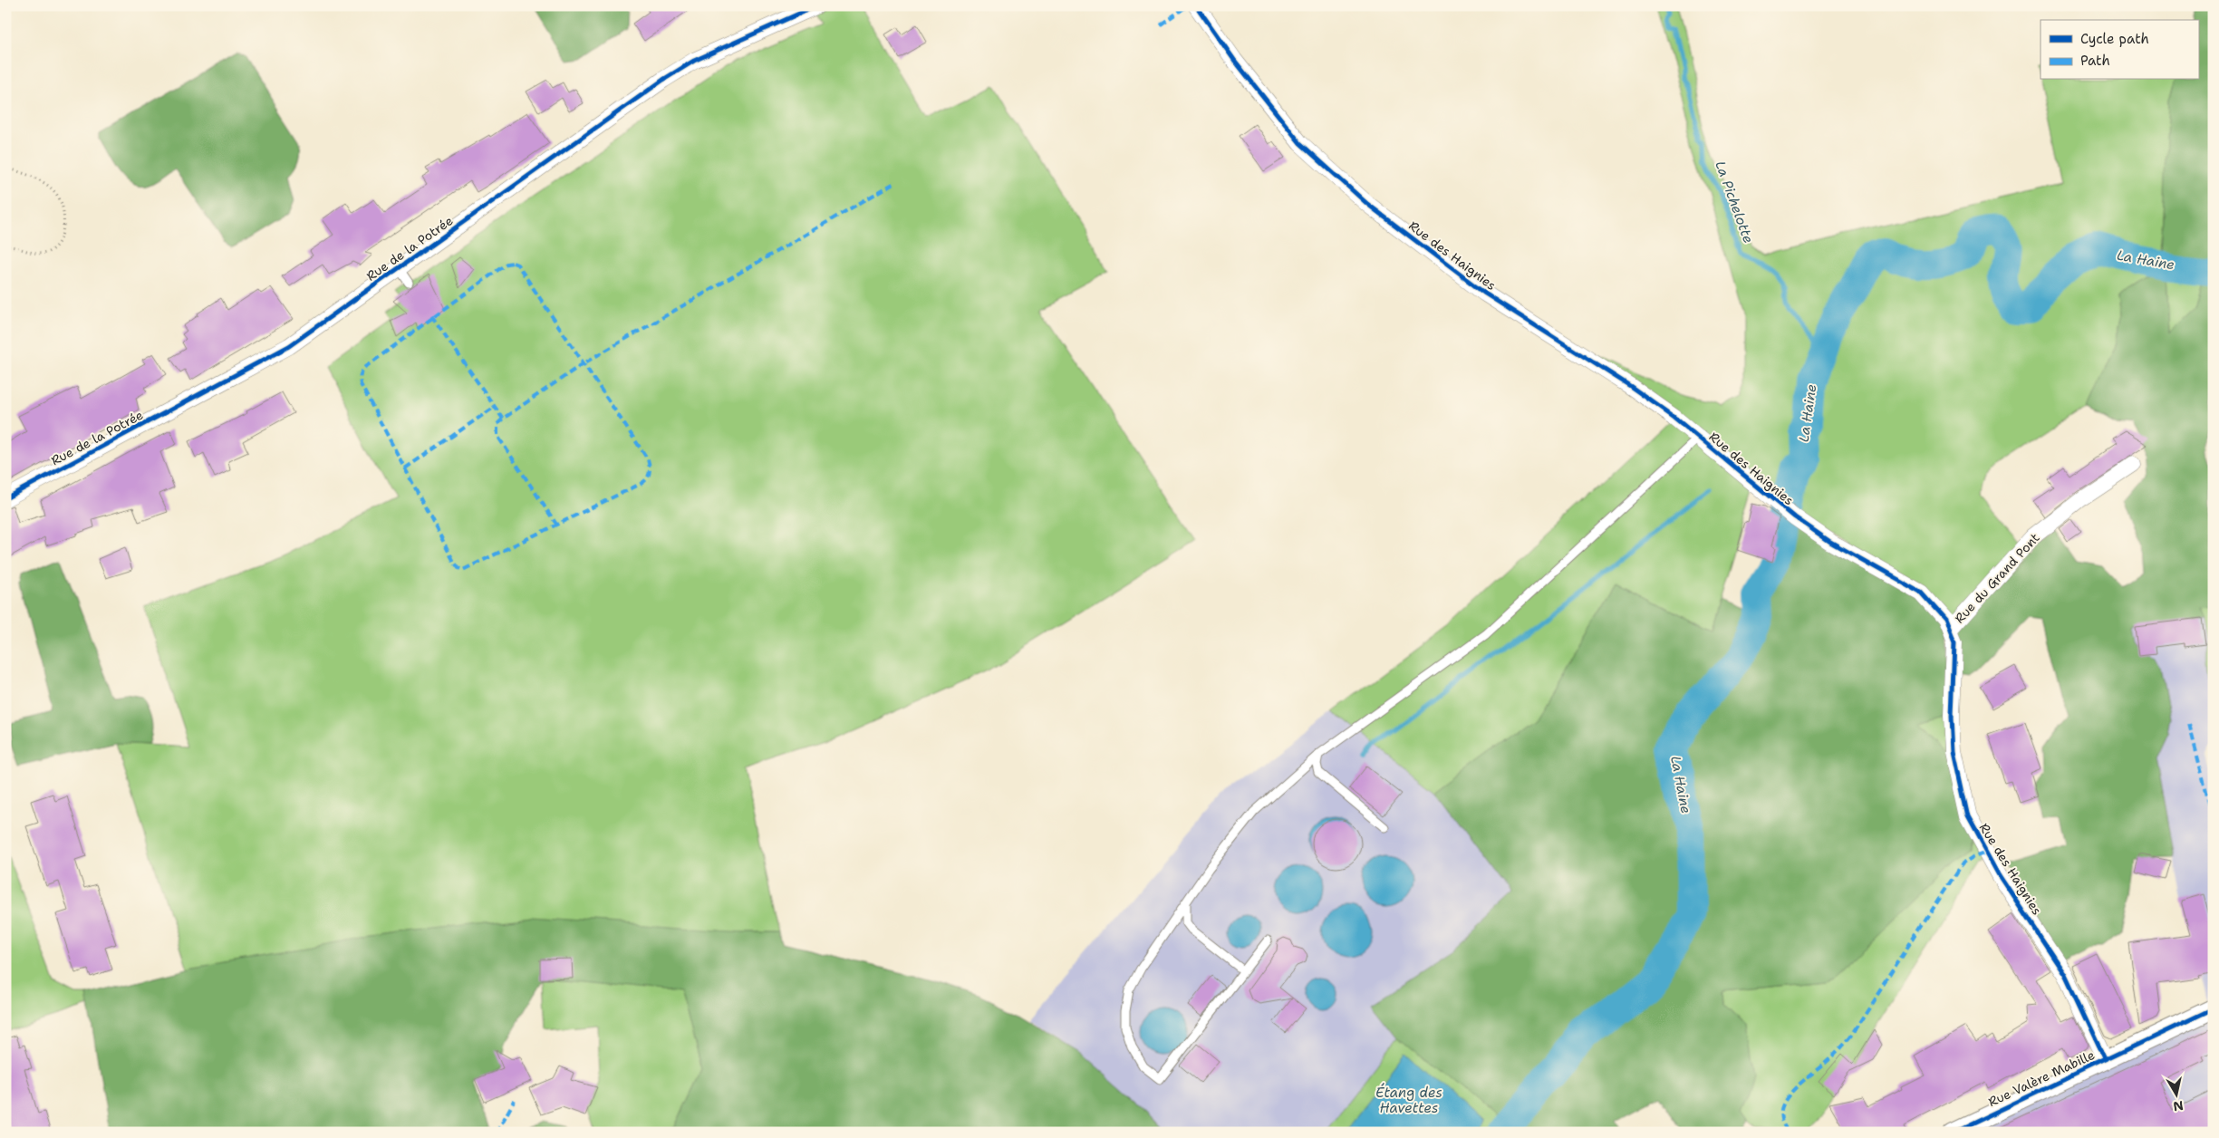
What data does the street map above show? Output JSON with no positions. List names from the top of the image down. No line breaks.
{"streets":{"street":["Rue de la Potrée","Rue des Haignies","Rue du Grand Pont","Rue Valère Mabille"]},"crossings":[["Rue des Haignies","Rue du Grand Pont"],["Rue des Haignies","Rue Valère Mabille"]],"water":["La Pichelotte","La Haine","Étang des Havettes"],"legend":["Cycle path","Path"],"north":"bottom"}
